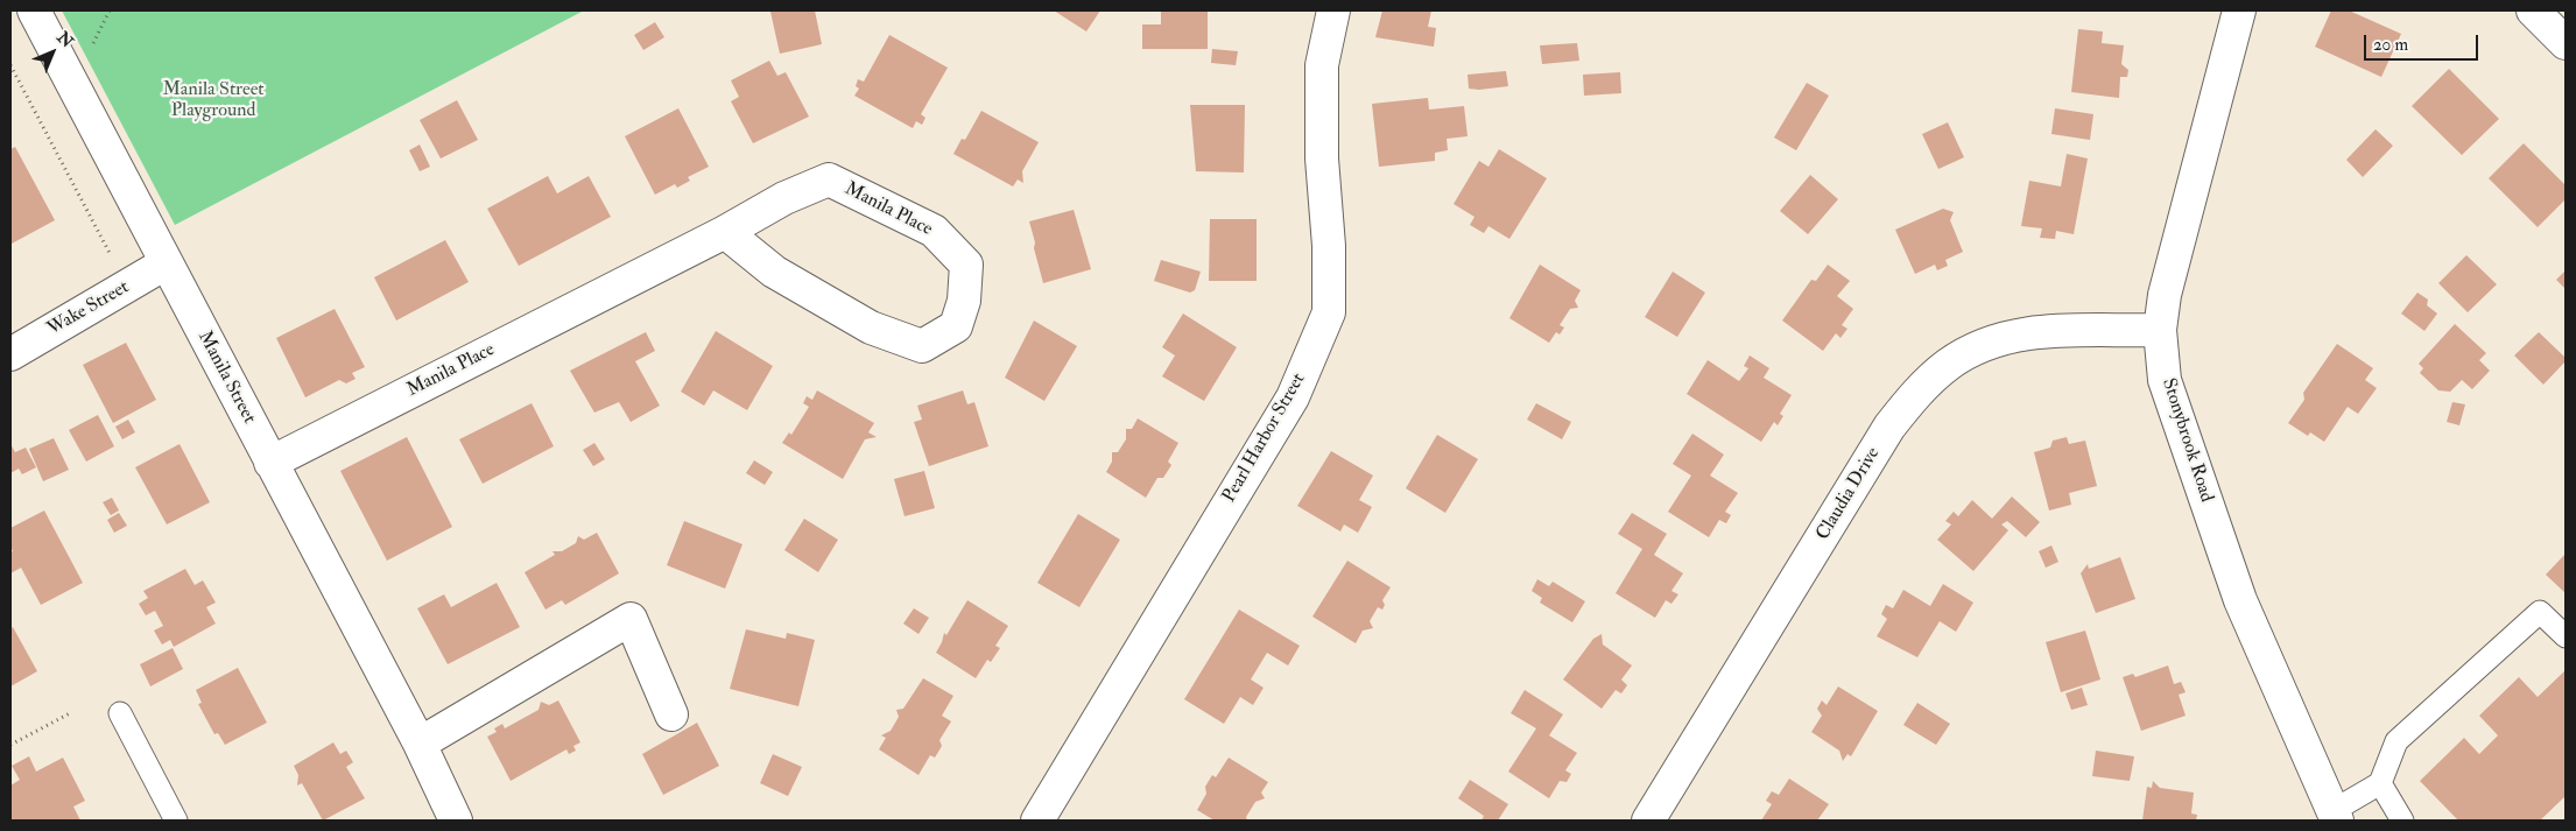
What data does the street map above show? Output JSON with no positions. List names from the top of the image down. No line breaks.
{"streets":{"street":["Manila Place","Wake Street","Manila Street","Pearl Harbor Street","Stonybrook Road","Claudia Drive"]},"crossings":[["Manila Place","Manila Street"],["Wake Street","Manila Street"],["Stonybrook Road","Claudia Drive"]],"parks":["Manila Street Playground"],"scale_bar":"20 m","north":"top right"}
